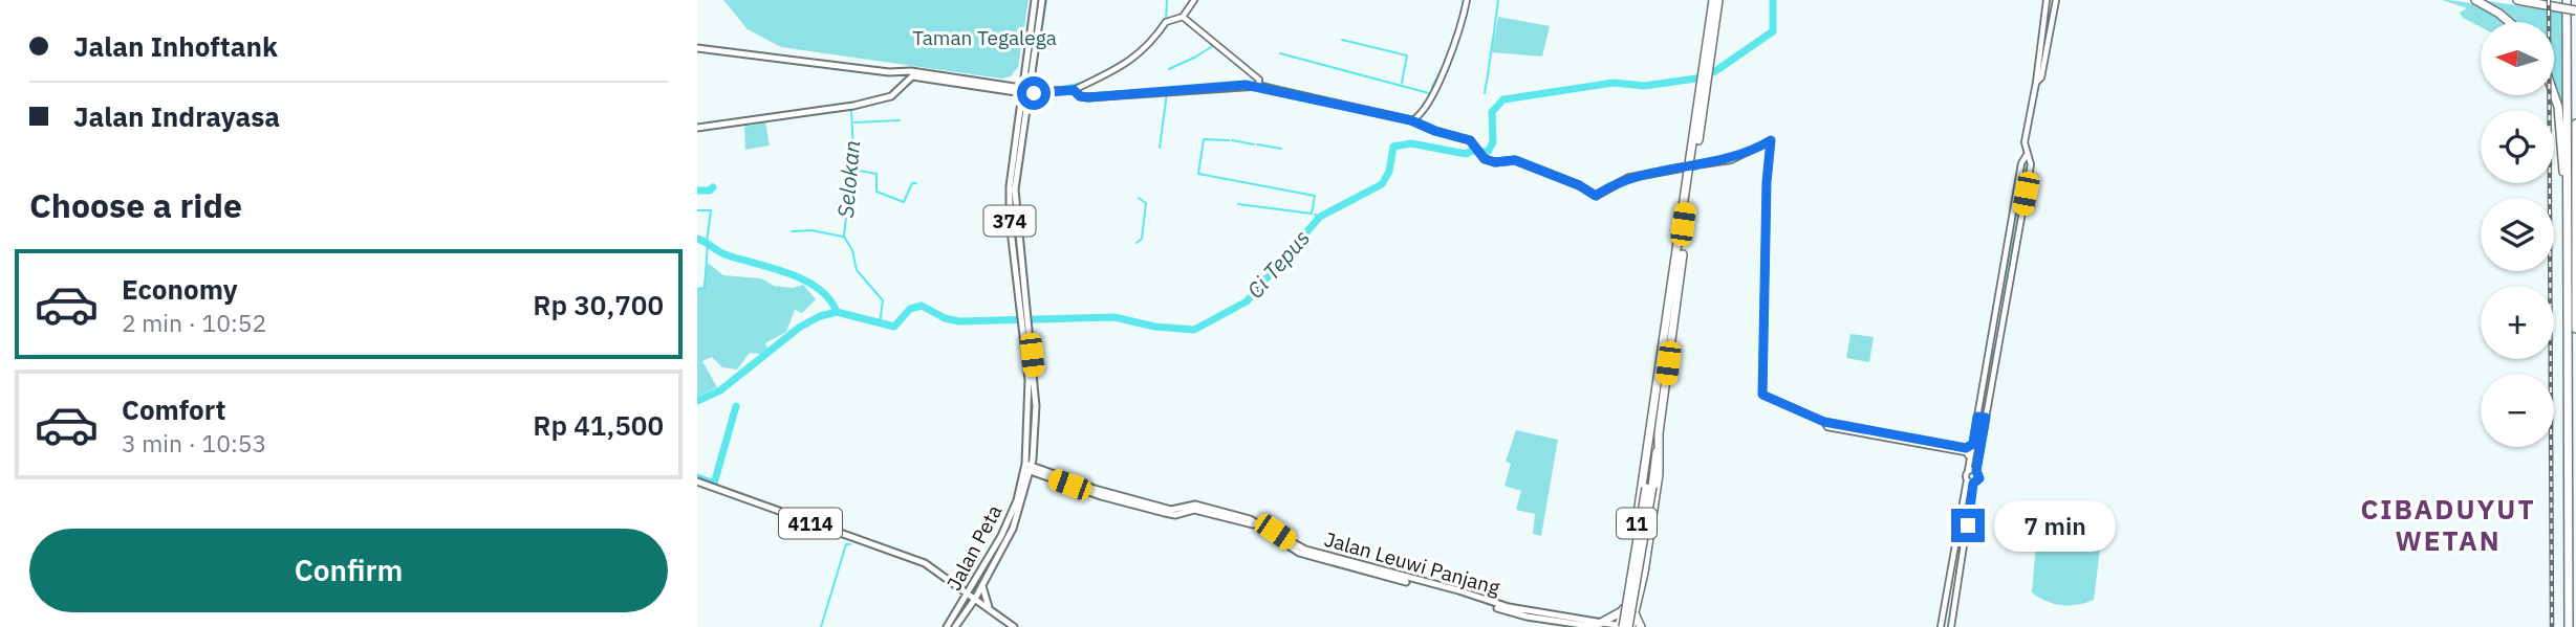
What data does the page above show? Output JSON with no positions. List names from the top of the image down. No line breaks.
{"streets":{"highway":["11"],"main road":["374","4114","Jalan Peta","Jalan Leuwi Panjang"]},"crossings":[["4114","Jalan Peta"],["11","Jalan Leuwi Panjang"],["Jalan Peta","Jalan Leuwi Panjang"]],"districts":["CIBADUYUT WETAN"],"water":["Selokan","Ci Tepus"],"parks":["Taman Tegalega"],"north":"left","page":{"banner":["Jalan Inhoftank","Jalan Indrayasa"],"map_buttons":["+","−"],"heading":"Choose a ride","list":[{"name":"Economy","note":"2 min · 10:52","value":"Rp 30,700"},{"name":"Comfort","note":"3 min · 10:53","value":"Rp 41,500"}],"bubble":"7 min","buttons":"Confirm"}}
